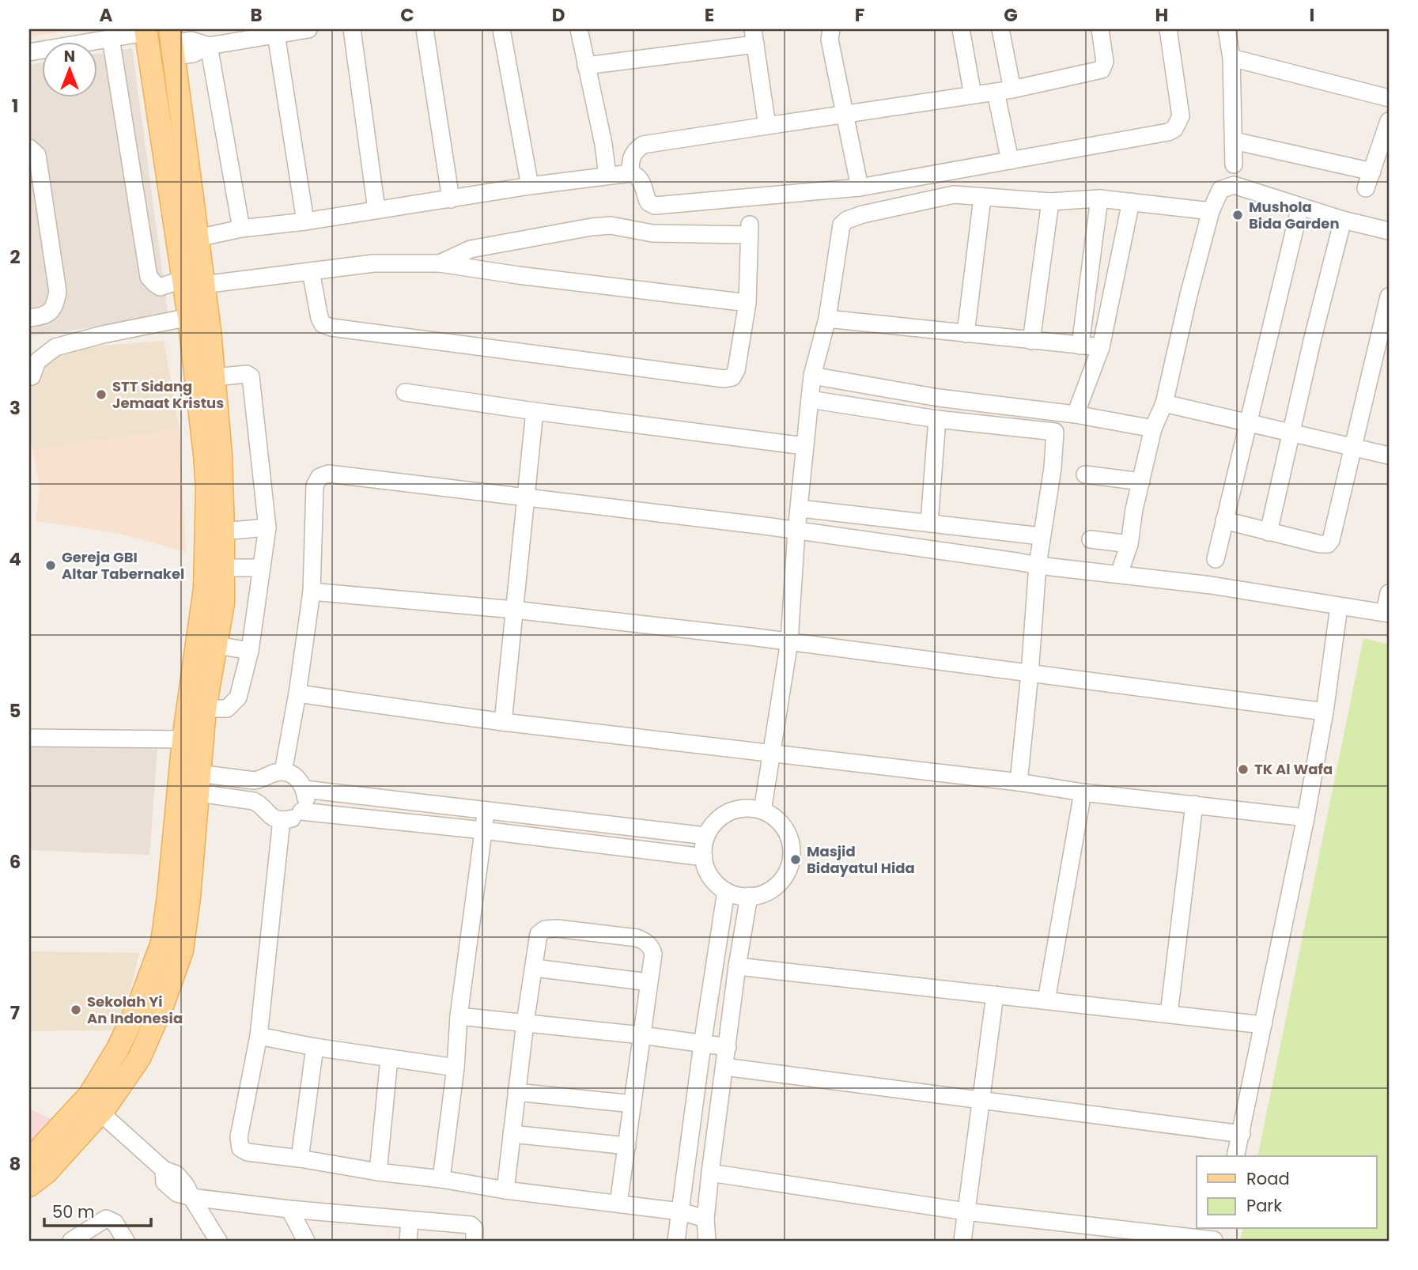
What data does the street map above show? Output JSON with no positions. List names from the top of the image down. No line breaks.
{"places":["Mushola Bida Garden","STT Sidang Jemaat Kristus","Gereja GBI Altar Tabernakel","TK Al Wafa","Masjid Bidayatul Hida","Sekolah Yi An Indonesia"],"legend":["Road","Park"],"scale_bar":"50 m","north":"top","grid":{"columns":["A","B","C","D","E","F","G","H","I"],"rows":["1","2","3","4","5","6","7","8"]}}
